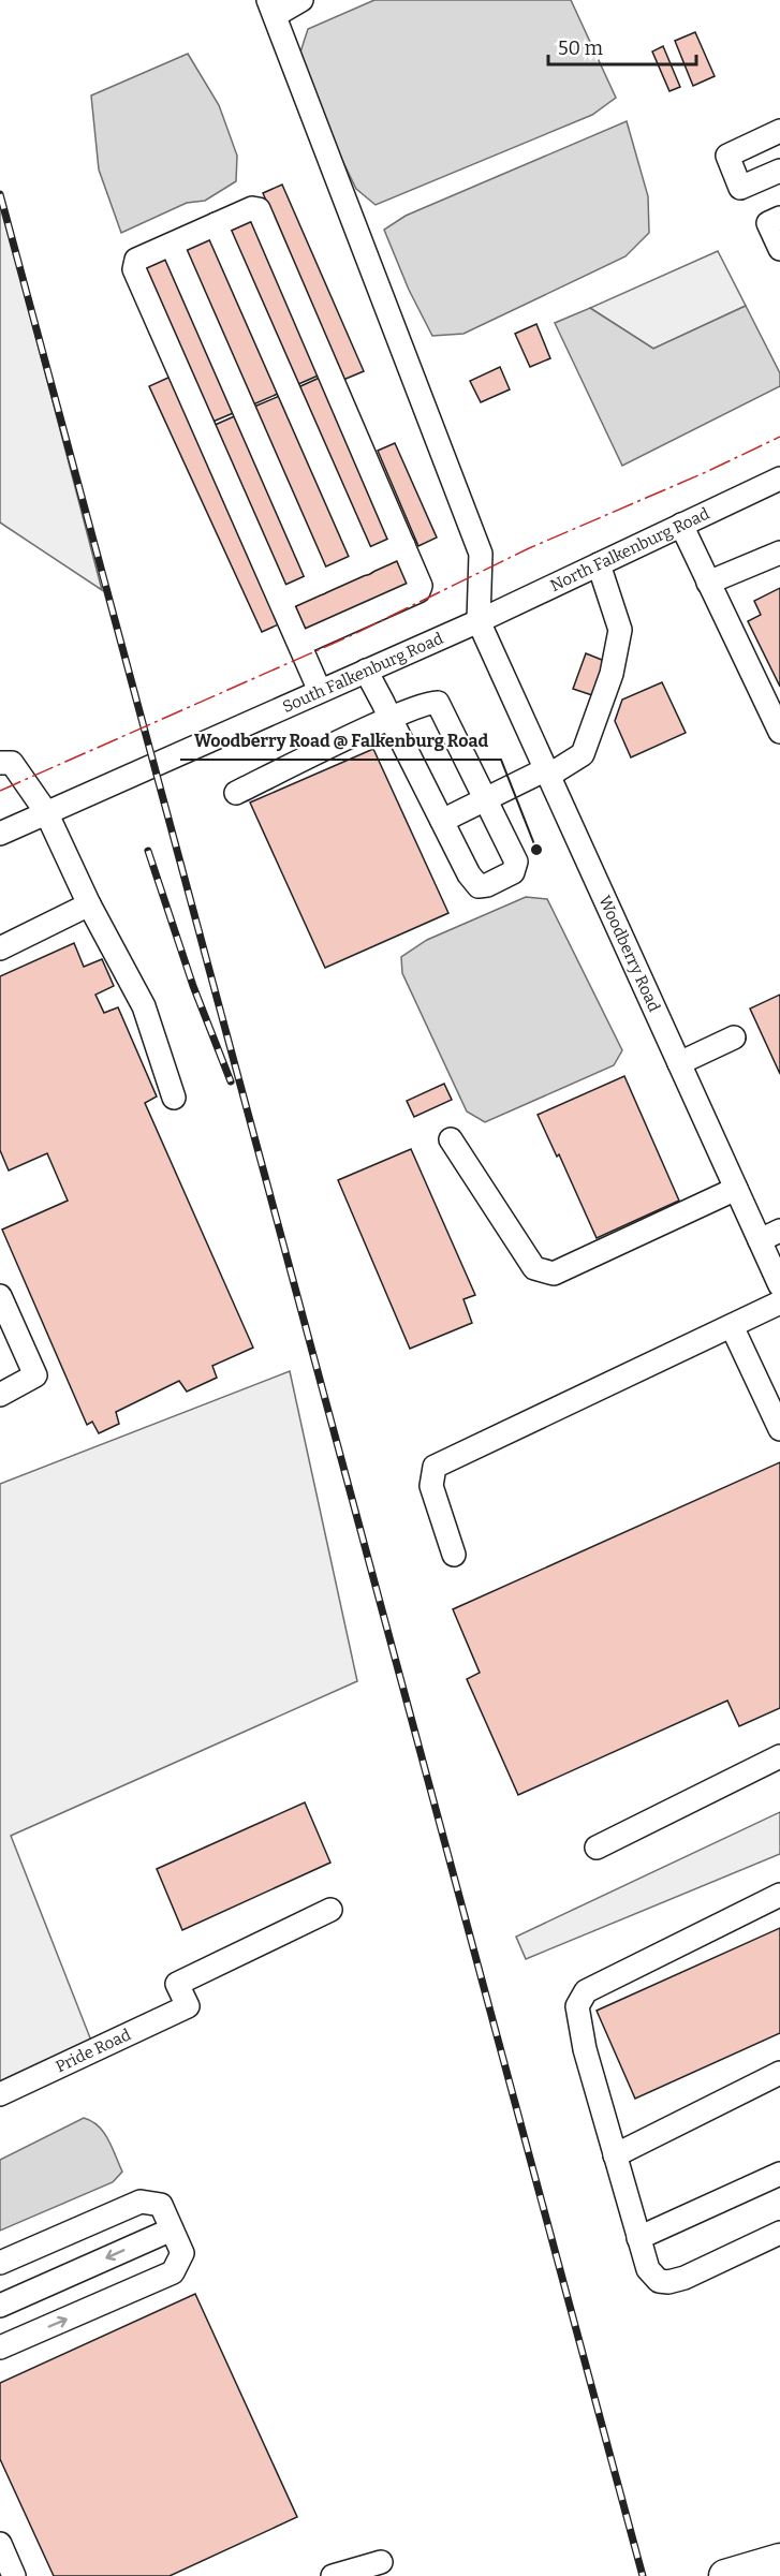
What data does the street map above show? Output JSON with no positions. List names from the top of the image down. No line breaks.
{"streets":{"street":["North Falkenburg Road","South Falkenburg Road","Woodberry Road","Pride Road"]},"crossings":[["North Falkenburg Road","South Falkenburg Road"],["North Falkenburg Road","Woodberry Road"],["South Falkenburg Road","Woodberry Road"]],"places":["Woodberry Road @ Falkenburg Road"],"scale_bar":"50 m"}
